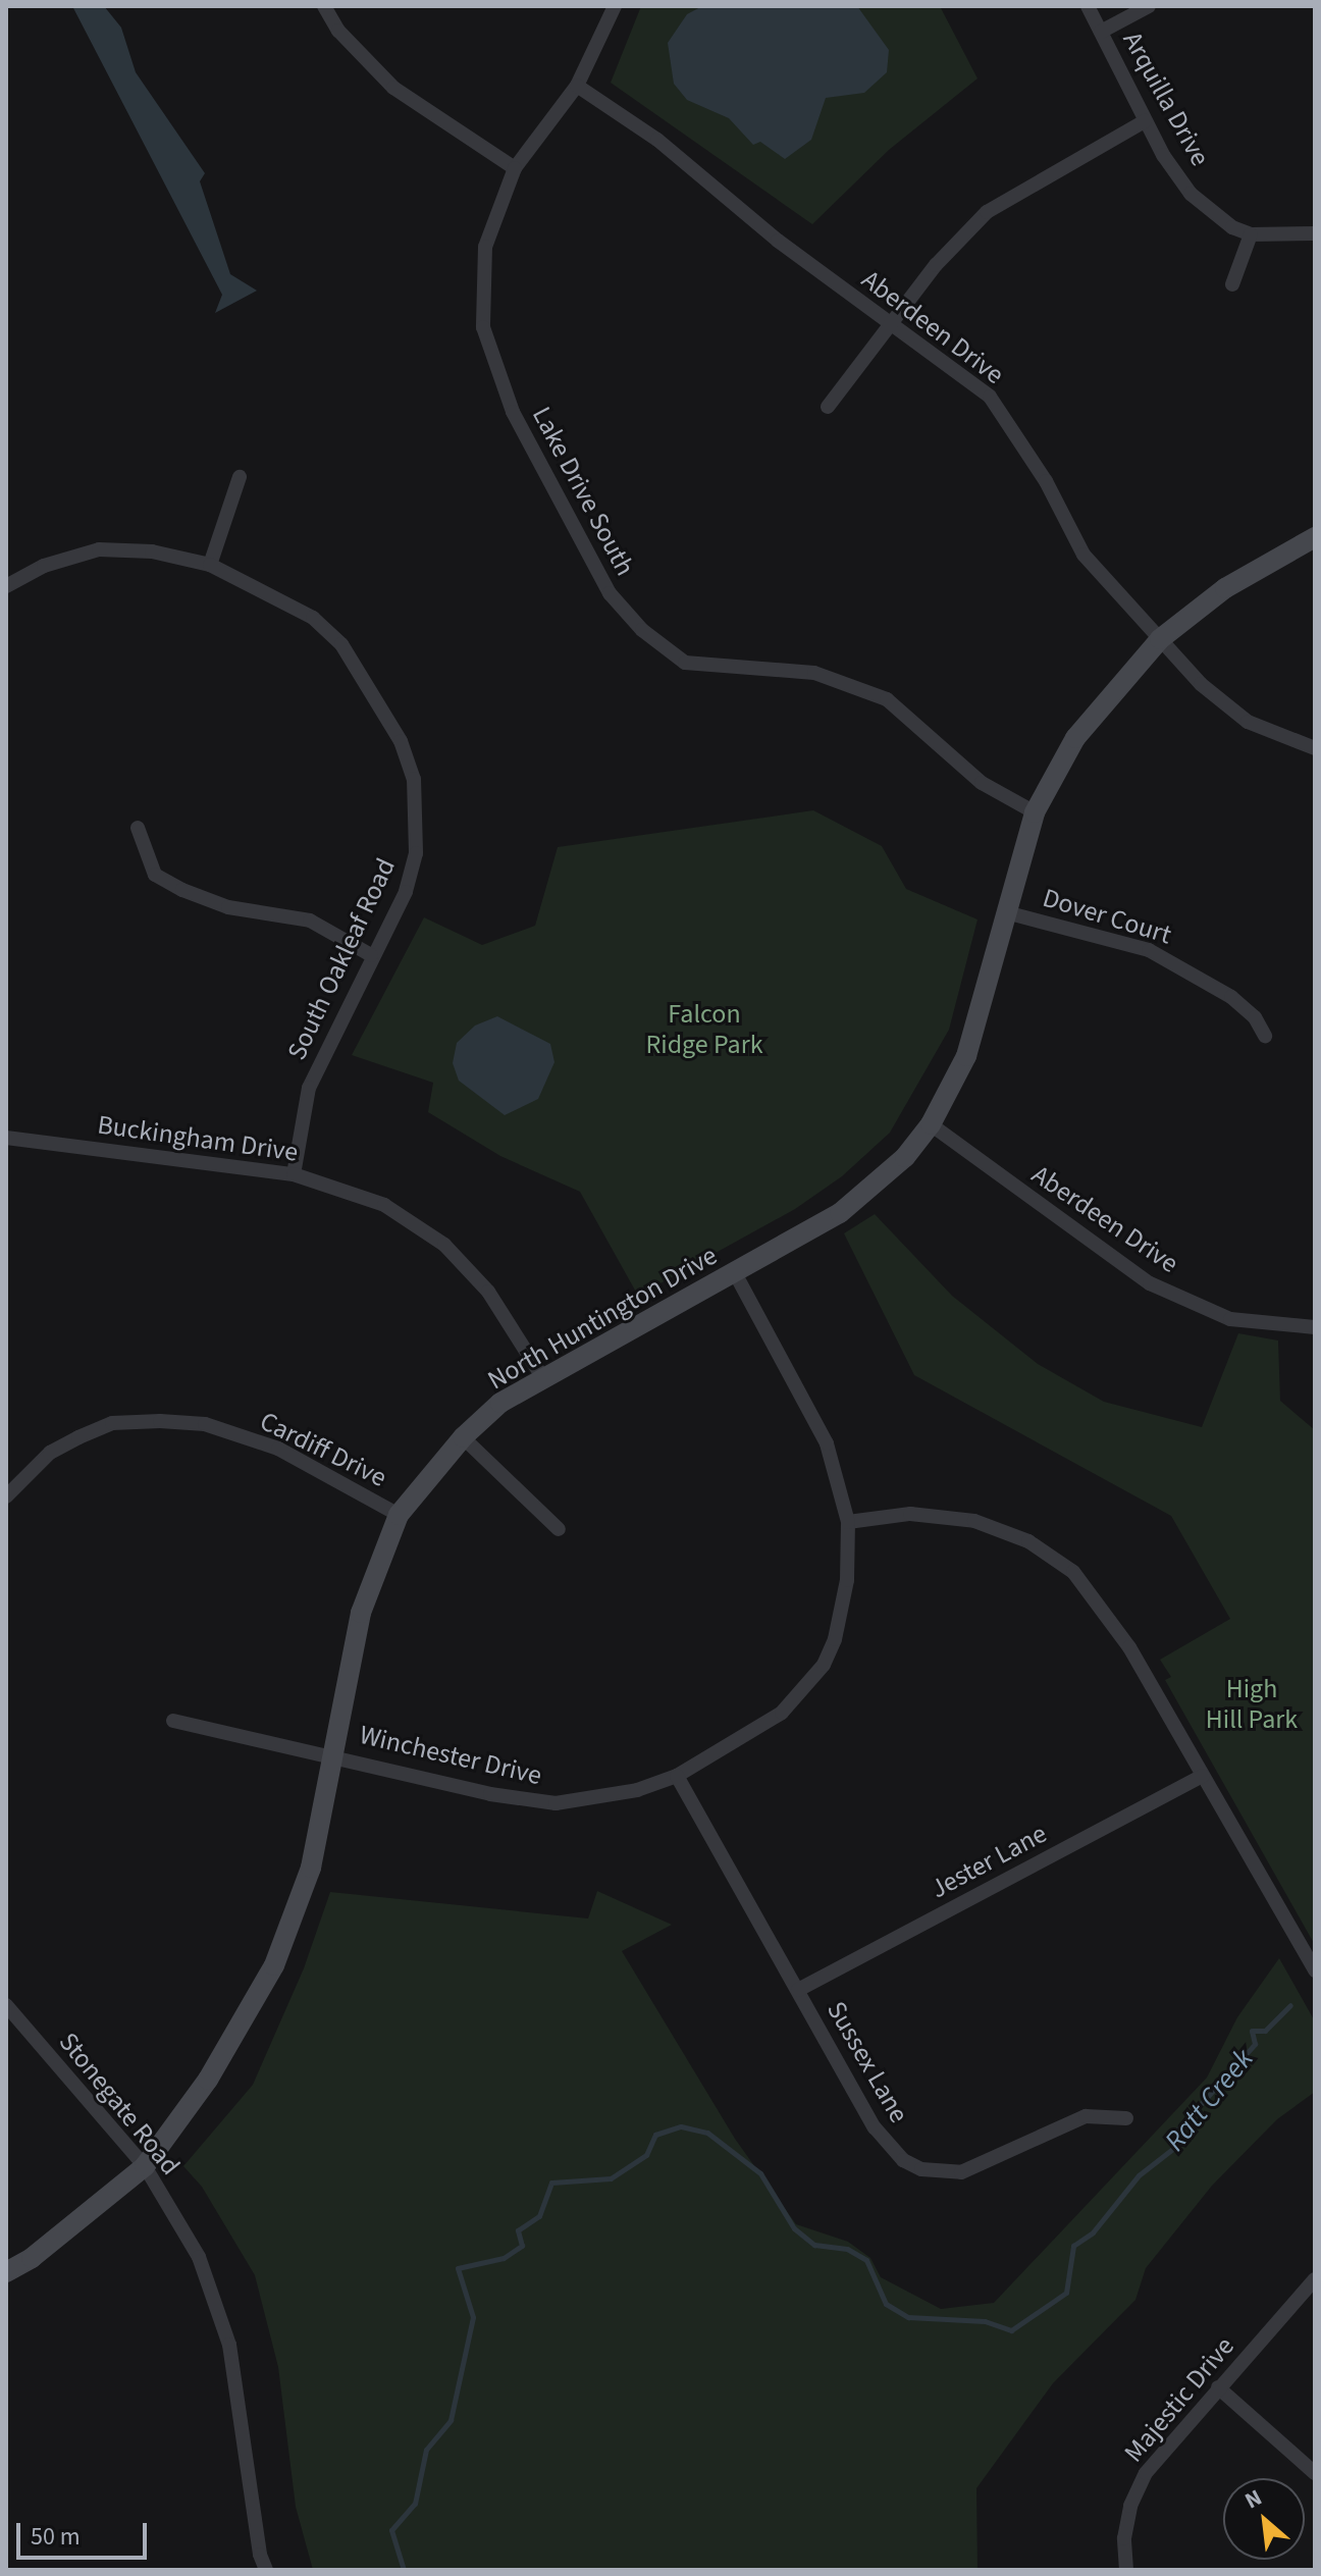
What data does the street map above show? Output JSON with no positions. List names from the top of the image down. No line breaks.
{"streets":{"street":["Arquilla Drive","Aberdeen Drive","Lake Drive South","Dover Court","South Oakleaf Road","Buckingham Drive","North Huntington Drive","Cardiff Drive","Winchester Drive","Jester Lane","Sussex Lane","Stonegate Road","Majestic Drive"]},"crossings":[["Aberdeen Drive","Lake Drive South"],["Aberdeen Drive","North Huntington Drive"],["Lake Drive South","North Huntington Drive"],["Dover Court","North Huntington Drive"],["South Oakleaf Road","Buckingham Drive"],["Buckingham Drive","North Huntington Drive"],["North Huntington Drive","Cardiff Drive"],["North Huntington Drive","Winchester Drive"],["North Huntington Drive","Stonegate Road"],["Winchester Drive","Sussex Lane"],["Jester Lane","Sussex Lane"]],"water":["Ratt Creek"],"parks":["Falcon Ridge Park","High Hill Park"],"scale_bar":"50 m","north":"top left"}
